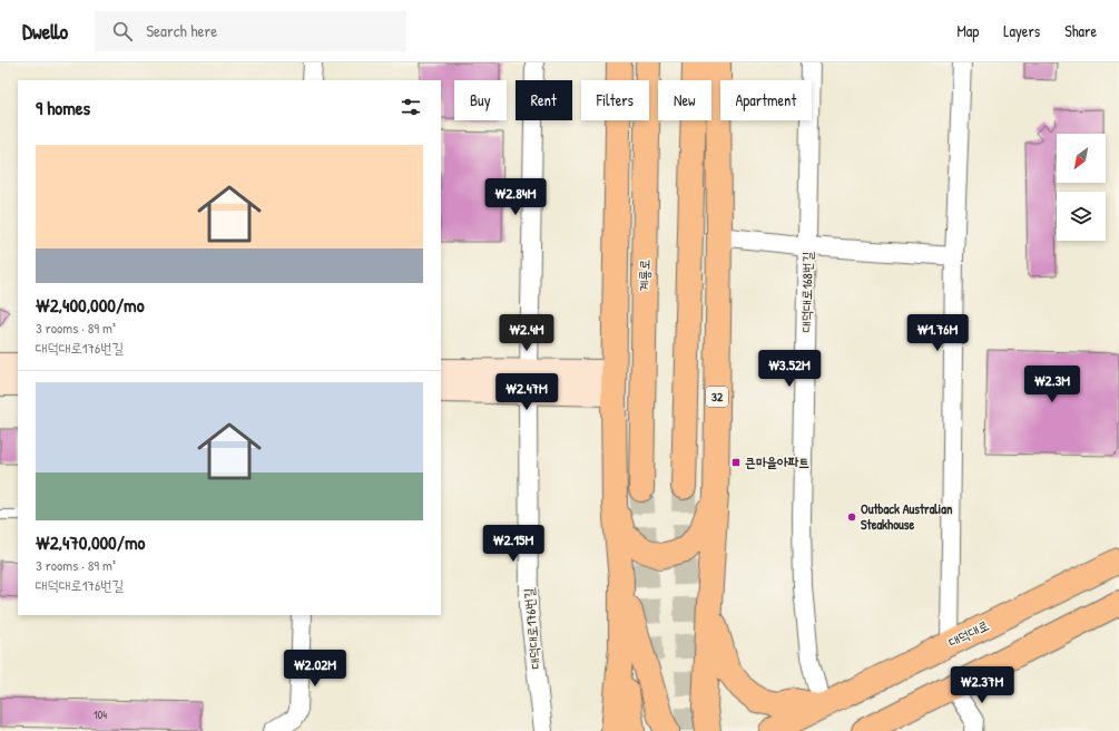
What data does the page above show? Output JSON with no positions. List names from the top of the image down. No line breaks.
{"streets":{"main road":["계룡로","32","대덕대로"],"street":["대덕대로168번길","대덕대로176번길"]},"crossings":[["대덕대로168번길","대덕대로"]],"places":{"transit":["큰마을아파트"],"other":["Outback Australian Steakhouse"]},"house_numbers":["104"],"north":"bottom left","page":{"header":"Dwello","search":"Search here","nav":["Map","Layers","Share"],"chip":["Buy","Rent","Filters","New","Apartment"],"heading":"9 homes","list":[{"name":"₩2,400,000/mo","note":"3 rooms · 89 m² · 대덕대로176번길"},{"name":"₩2,470,000/mo","note":"3 rooms · 89 m² · 대덕대로176번길"}],"price":["₩2.84M","₩2.4M","₩1.76M","₩3.52M","₩2.3M","₩2.47M","₩2.15M","₩2.02M","₩2.37M"]}}
